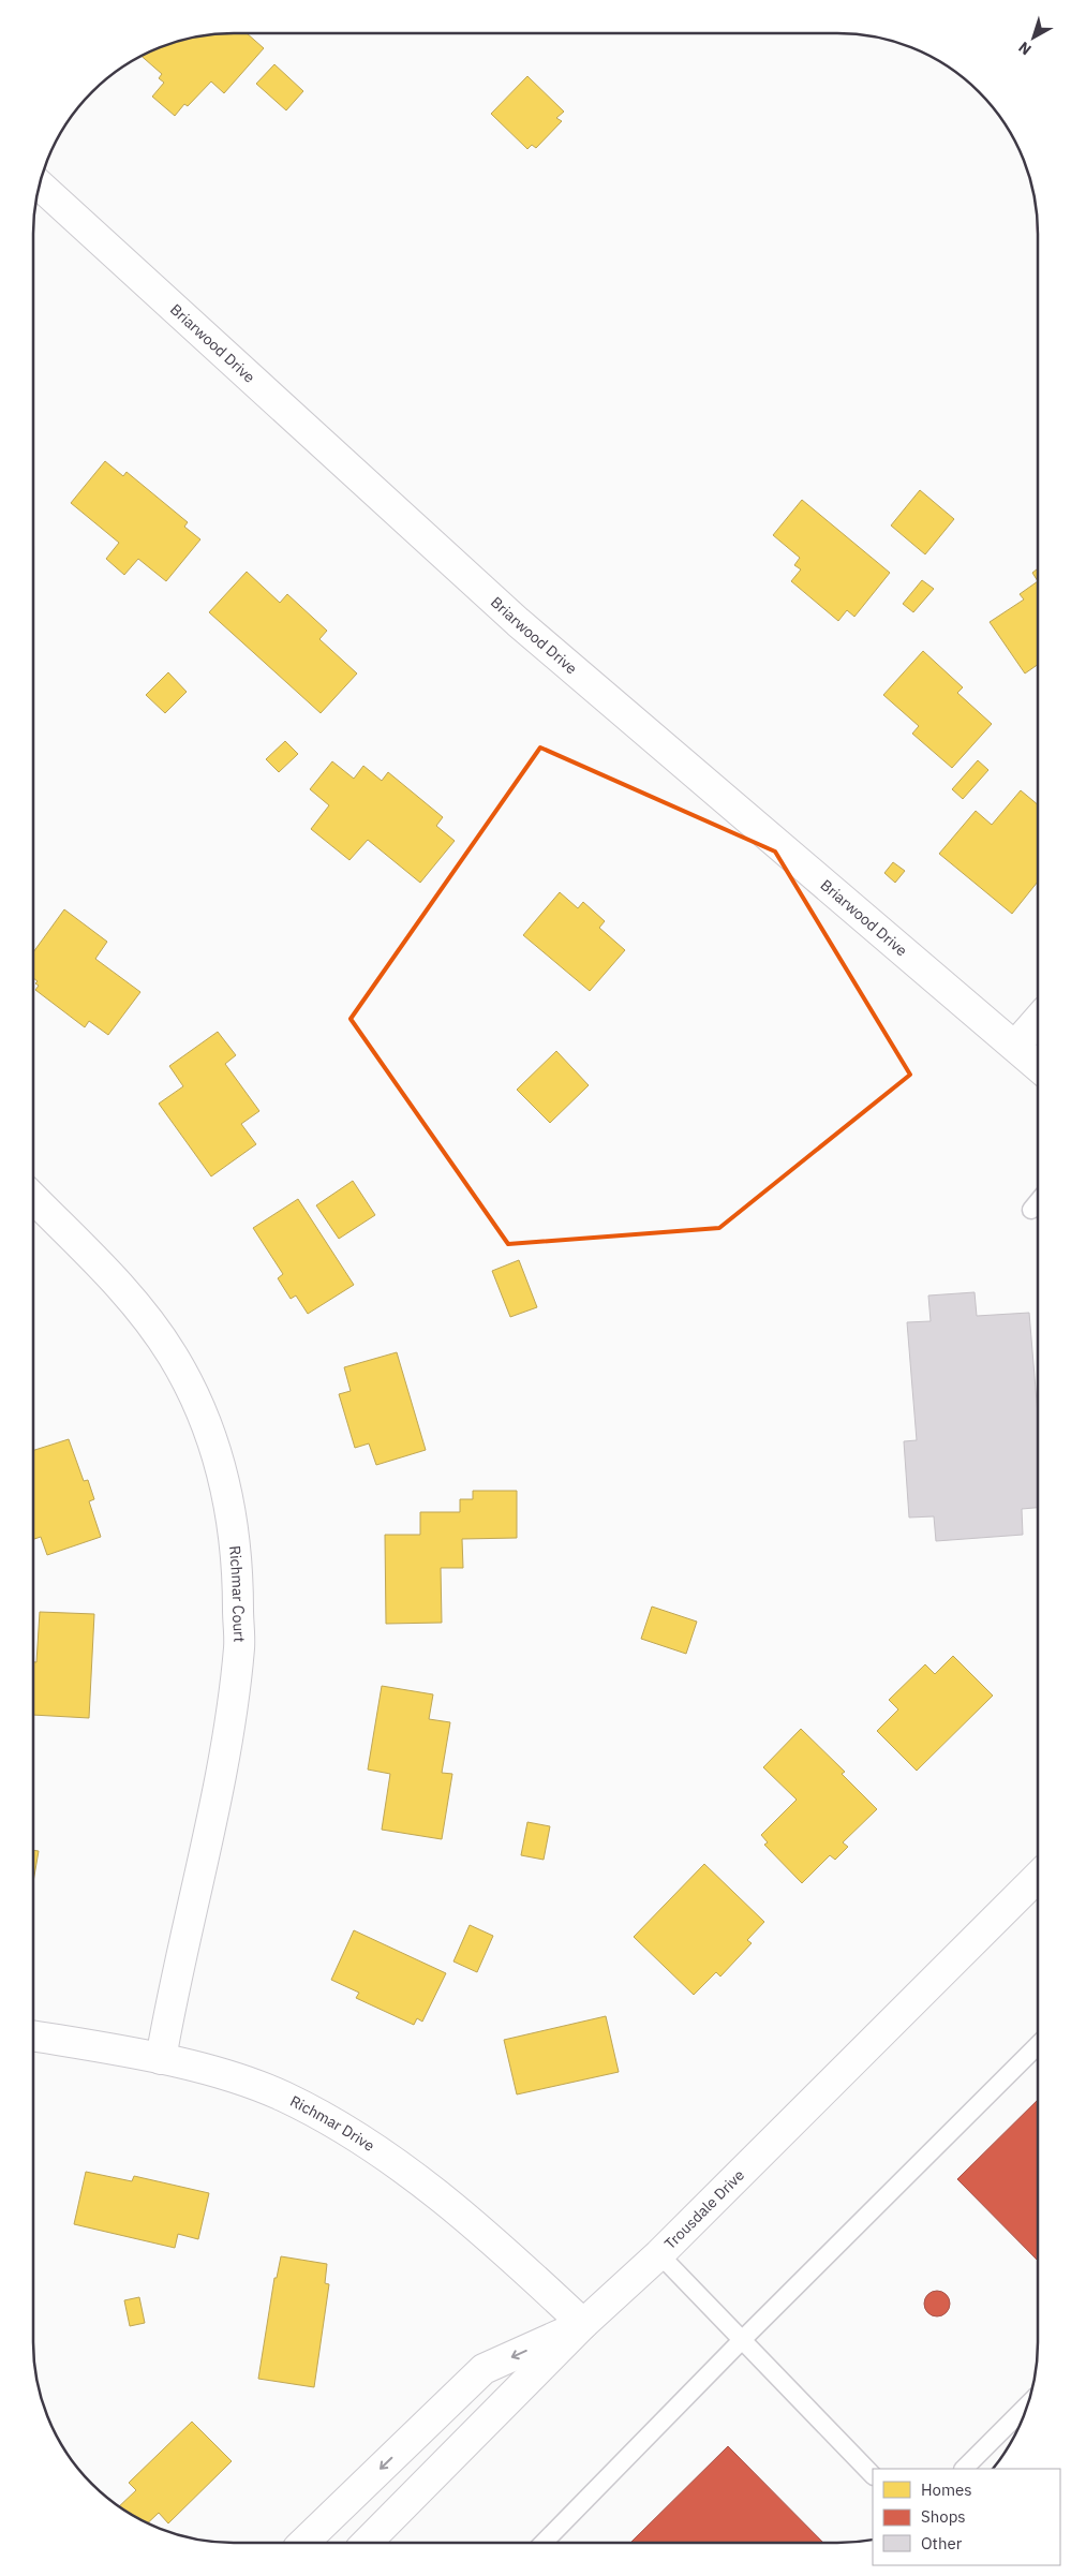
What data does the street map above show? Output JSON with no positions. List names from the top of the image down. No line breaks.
{"streets":{"street":["Briarwood Drive","Richmar Court","Richmar Drive","Trousdale Drive"]},"crossings":[["Richmar Court","Richmar Drive"],["Richmar Drive","Trousdale Drive"]],"legend":["Homes","Shops","Other"],"north":"bottom left"}
